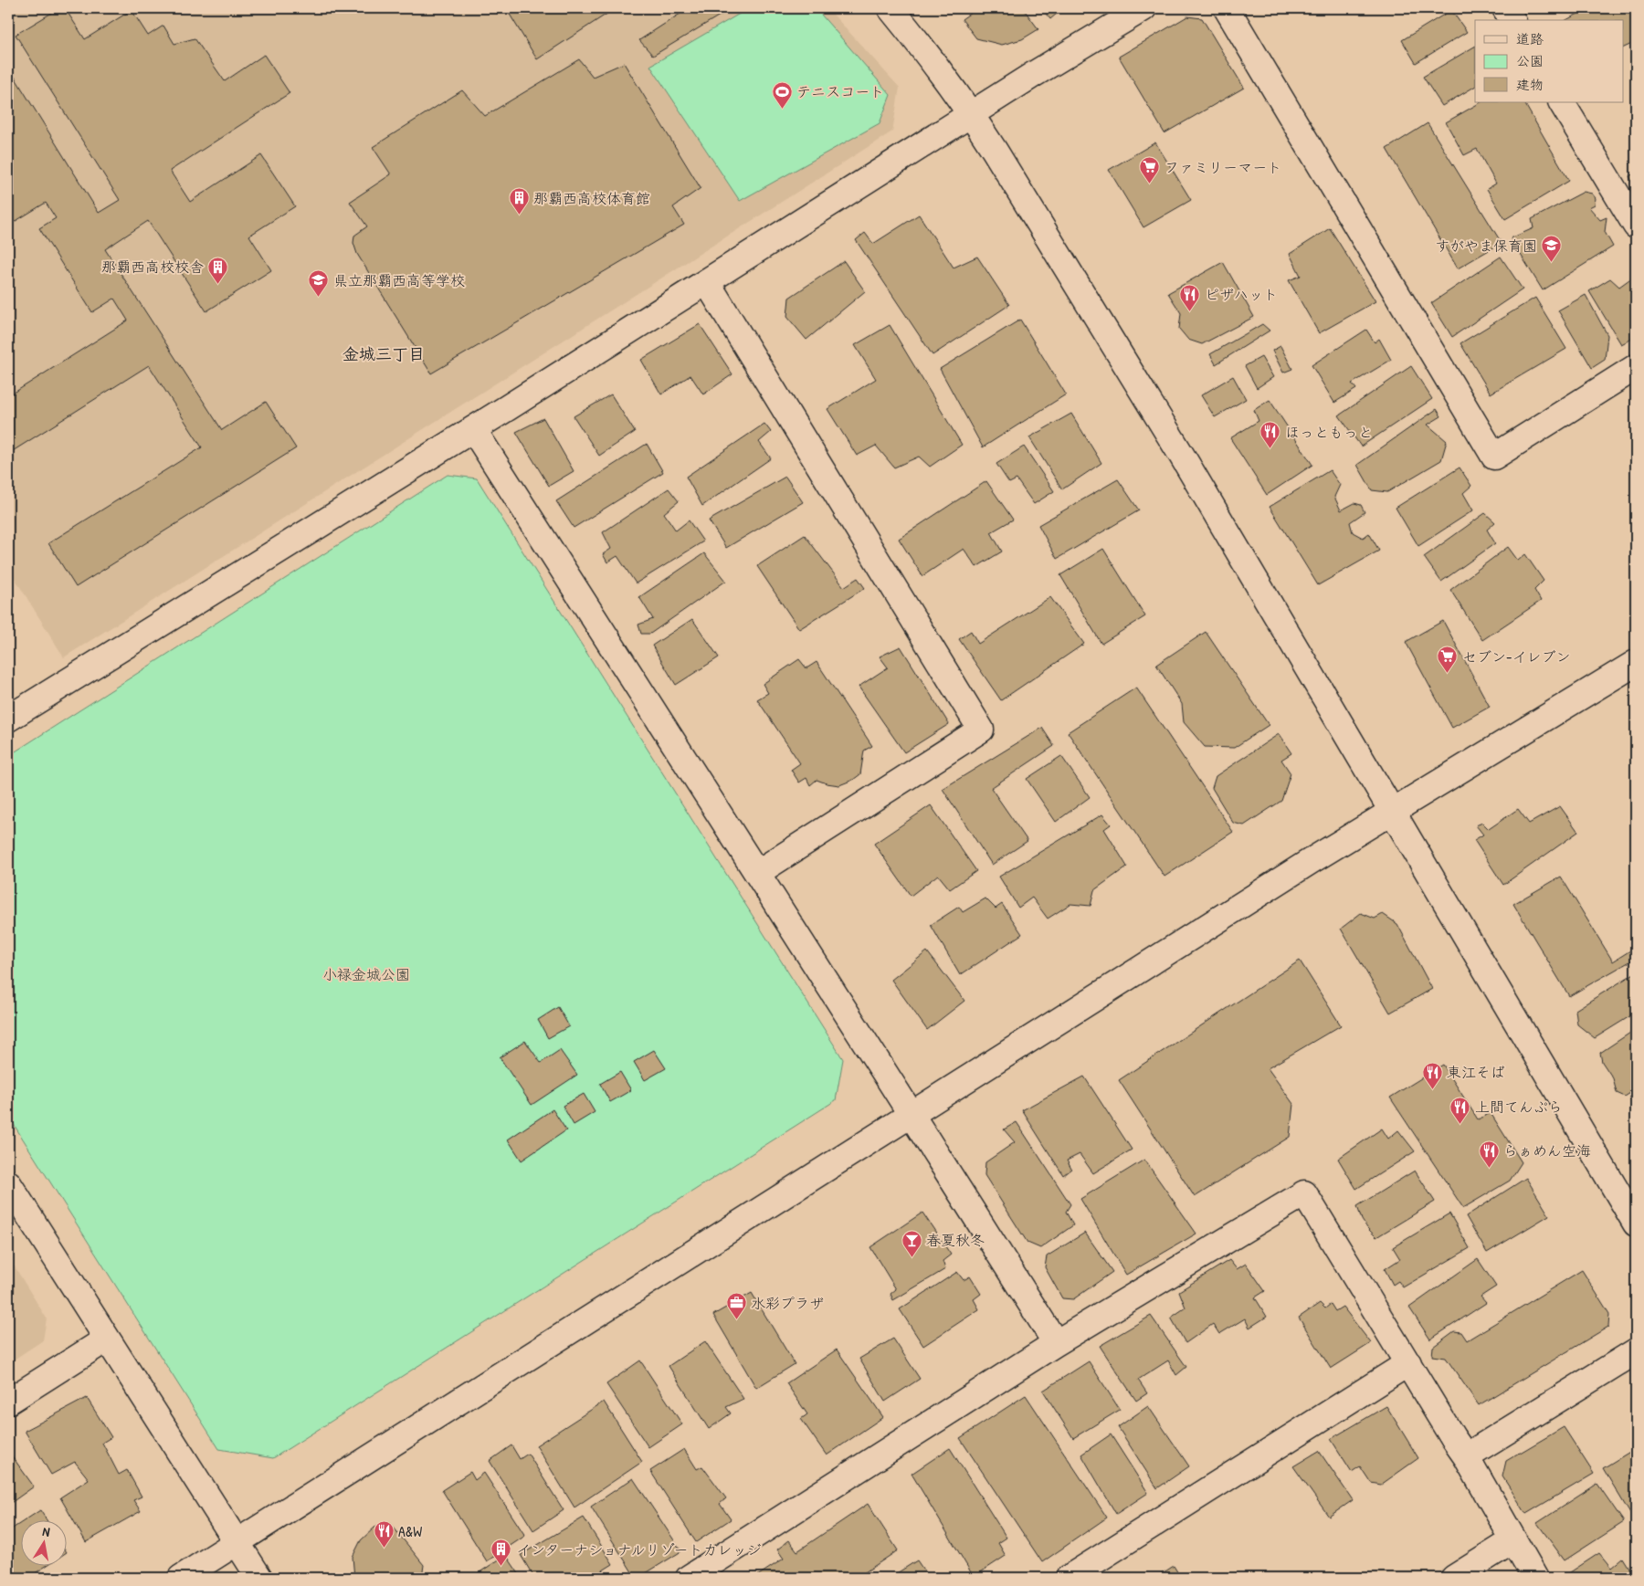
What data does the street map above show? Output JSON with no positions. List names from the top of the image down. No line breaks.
{"districts":["金城三丁目"],"parks":["小禄金城公園"],"places":{"sports":["テニスコート"],"supermarket":["ファミリーマート","セブン-イレブン"],"building":["那覇西高校体育館","那覇西高校校舎","インターナショナルリゾートカレッジ"],"school or university":["すがやま保育園","県立那覇西高等学校"],"restaurant":["ピザハット","ほっともっと","東江そば","上間てんぷら","らぁめん空海","A&W"],"bar":["春夏秋冬"],"office":["水彩プラザ"]},"legend":["道路","公園","建物"],"north":"top"}
